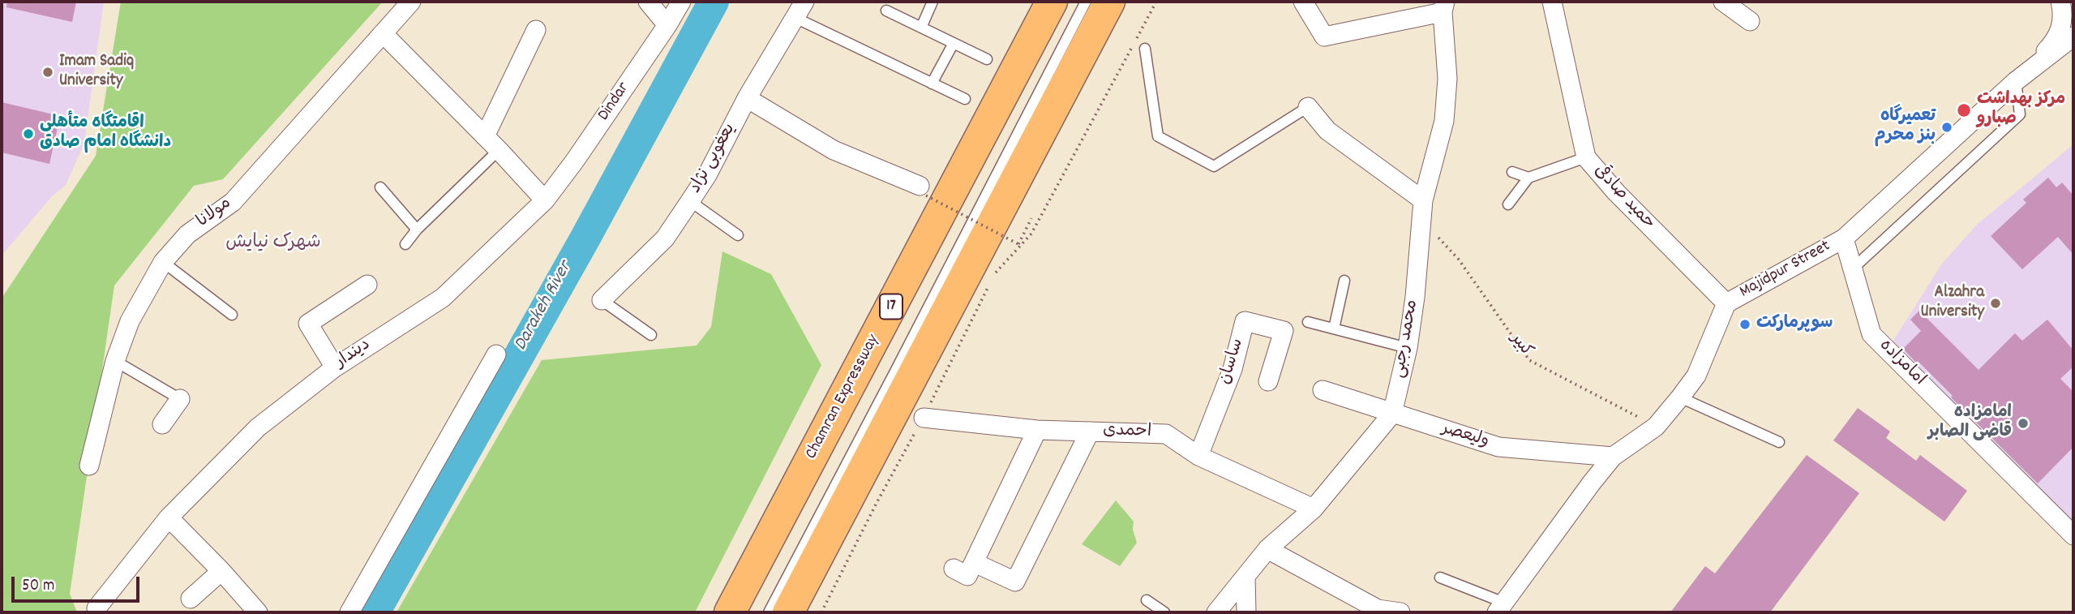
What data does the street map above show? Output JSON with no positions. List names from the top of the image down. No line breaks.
{"streets":{"highway":["17","Chamran Expressway"],"street":["Dindar","یعغوبی نژاد","حمید صادقی","مولانا","Majidpur Street","محمد رجبی","دیندار","ساسان","امامزاده","احمدی","ولیعصر"],"path":["کبیر"]},"crossings":[["Dindar","دیندار"],["حمید صادقی","Majidpur Street"],["Majidpur Street","کبیر"],["Majidpur Street","امامزاده"],["Majidpur Street","ولیعصر"],["محمد رجبی","کبیر"],["محمد رجبی","احمدی"],["محمد رجبی","ولیعصر"],["ساسان","احمدی"]],"districts":["شهرک نیایش"],"water":["Darakeh River"],"places":["Imam Sadiq University","مرکز بهداشت صبارو","تعمیرگاه بنز محرم","اقامتگاه متأهلی دانشگاه امام صادق","Alzahra University","سوپرمارکت","امامزاده قاضی الصابر"],"scale_bar":"50 m"}
